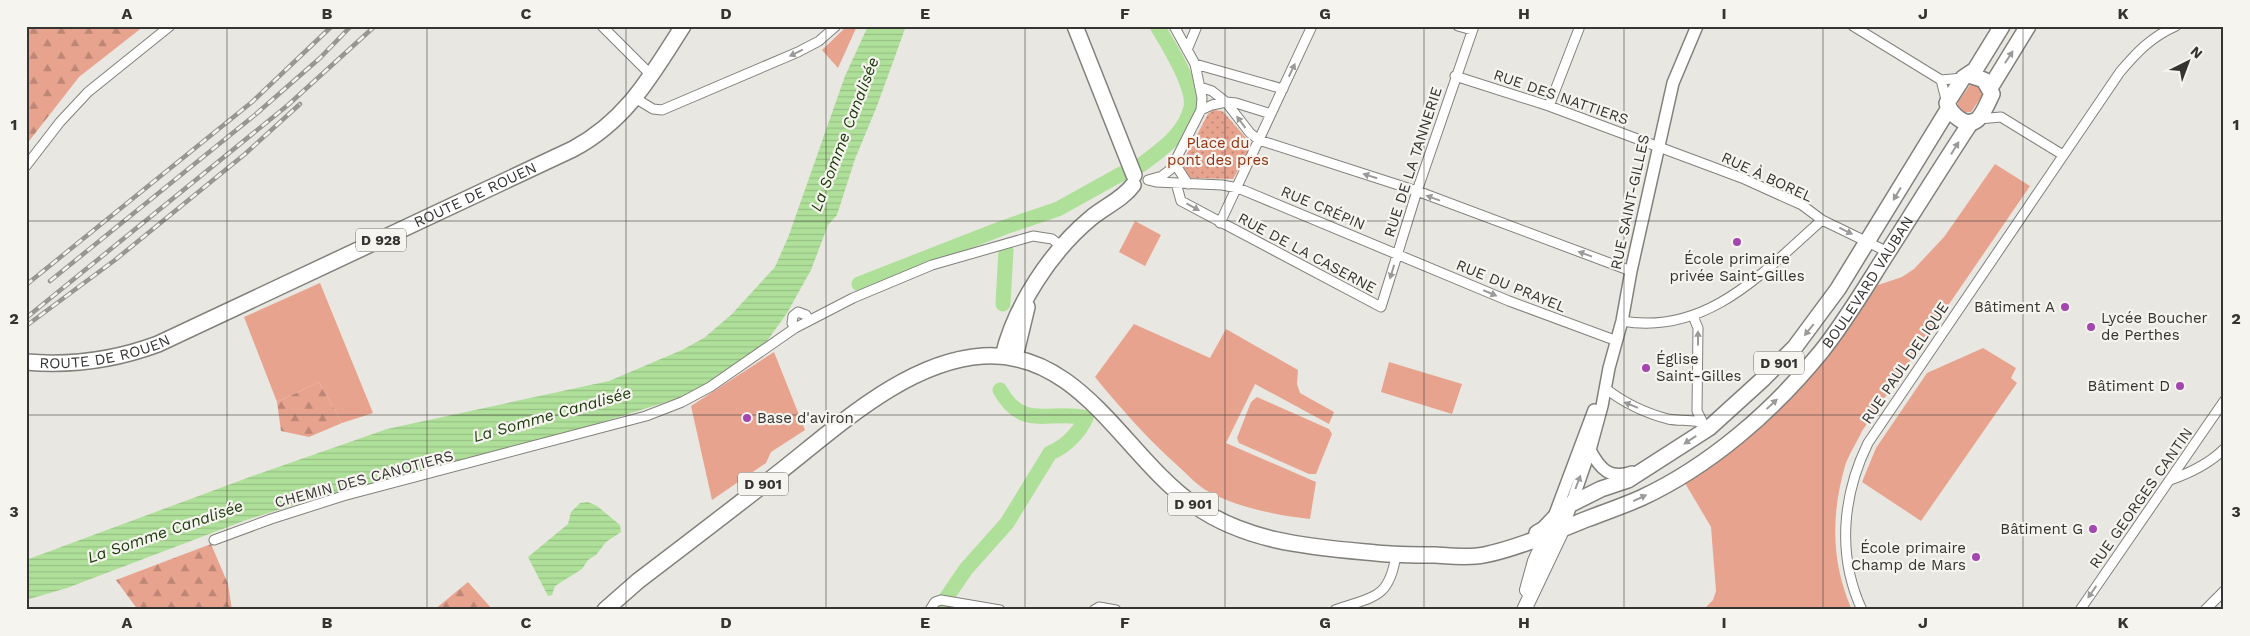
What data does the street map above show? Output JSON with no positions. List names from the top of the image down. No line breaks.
{"streets":{"main road":["ROUTE DE ROUEN","RUE SAINT-GILLES","D 928","BOULEVARD VAUBAN","D 901"],"street":["RUE DES NATTIERS","RUE DE LA TANNERIE","RUE À BOREL","RUE CRÉPIN","RUE DE LA CASERNE","RUE DU PRAYEL","RUE PAUL DELIQUE","CHEMIN DES CANOTIERS","RUE GEORGES CANTIN"]},"crossings":[["RUE DES NATTIERS","RUE DE LA TANNERIE"],["RUE DES NATTIERS","RUE À BOREL"],["RUE DES NATTIERS","RUE SAINT-GILLES"],["RUE DE LA TANNERIE","RUE CRÉPIN"],["RUE DE LA TANNERIE","RUE DE LA CASERNE"],["RUE DE LA TANNERIE","RUE DU PRAYEL"],["RUE À BOREL","RUE SAINT-GILLES"],["RUE À BOREL","BOULEVARD VAUBAN"],["RUE SAINT-GILLES","BOULEVARD VAUBAN"],["RUE SAINT-GILLES","RUE DU PRAYEL"],["RUE SAINT-GILLES","D 901"],["RUE CRÉPIN","RUE DE LA CASERNE"],["RUE CRÉPIN","RUE DU PRAYEL"],["BOULEVARD VAUBAN","D 901"]],"one_way":["RUE GEORGES CANTIN"],"water":["La Somme Canalisée"],"parks":["Place du pont des pres"],"places":["École primaire privée Saint-Gilles","Bâtiment A","Lycée Boucher de Perthes","Église Saint-Gilles","Bâtiment D","Base d'aviron","Bâtiment G","École primaire Champ de Mars"],"north":"top right","grid":{"columns":["A","B","C","D","E","F","G","H","I","J","K"],"rows":["1","2","3"]}}
